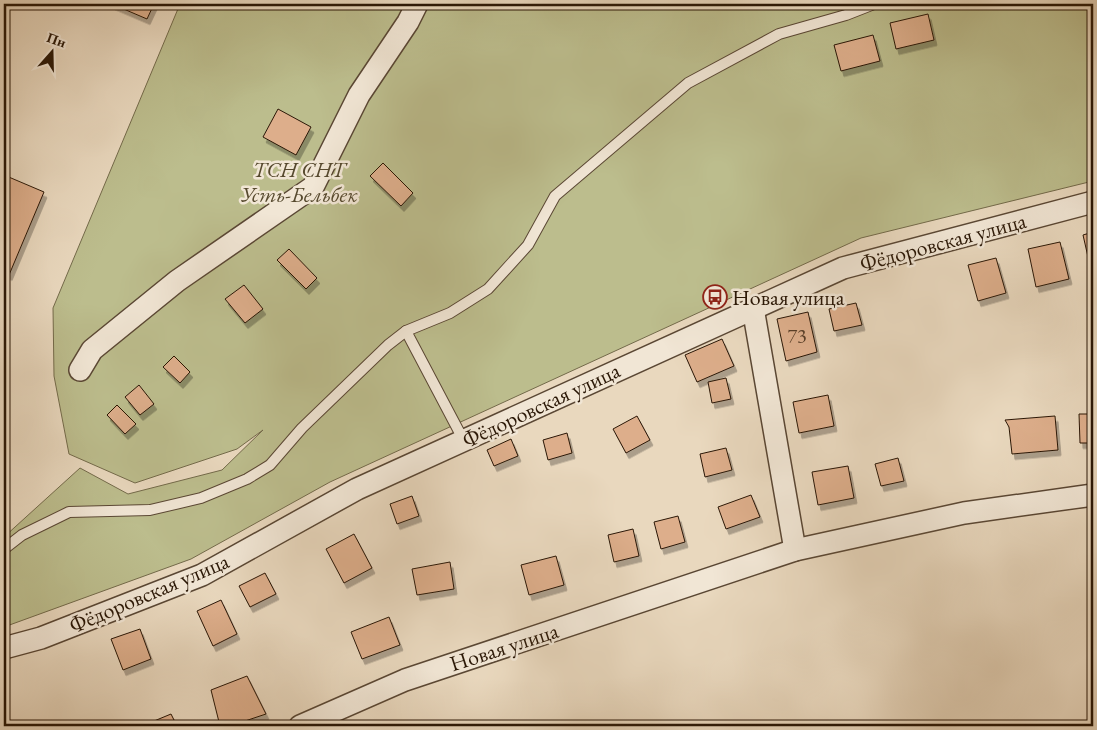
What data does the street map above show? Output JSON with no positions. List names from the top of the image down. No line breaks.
{"streets":{"street":["Фёдоровская улица","Новая улица"]},"parks":["ТСН СНТ Усть-Бельбек"],"places":{"bus stop":["Новая улица"]},"house_numbers":["73"],"north":"top"}
